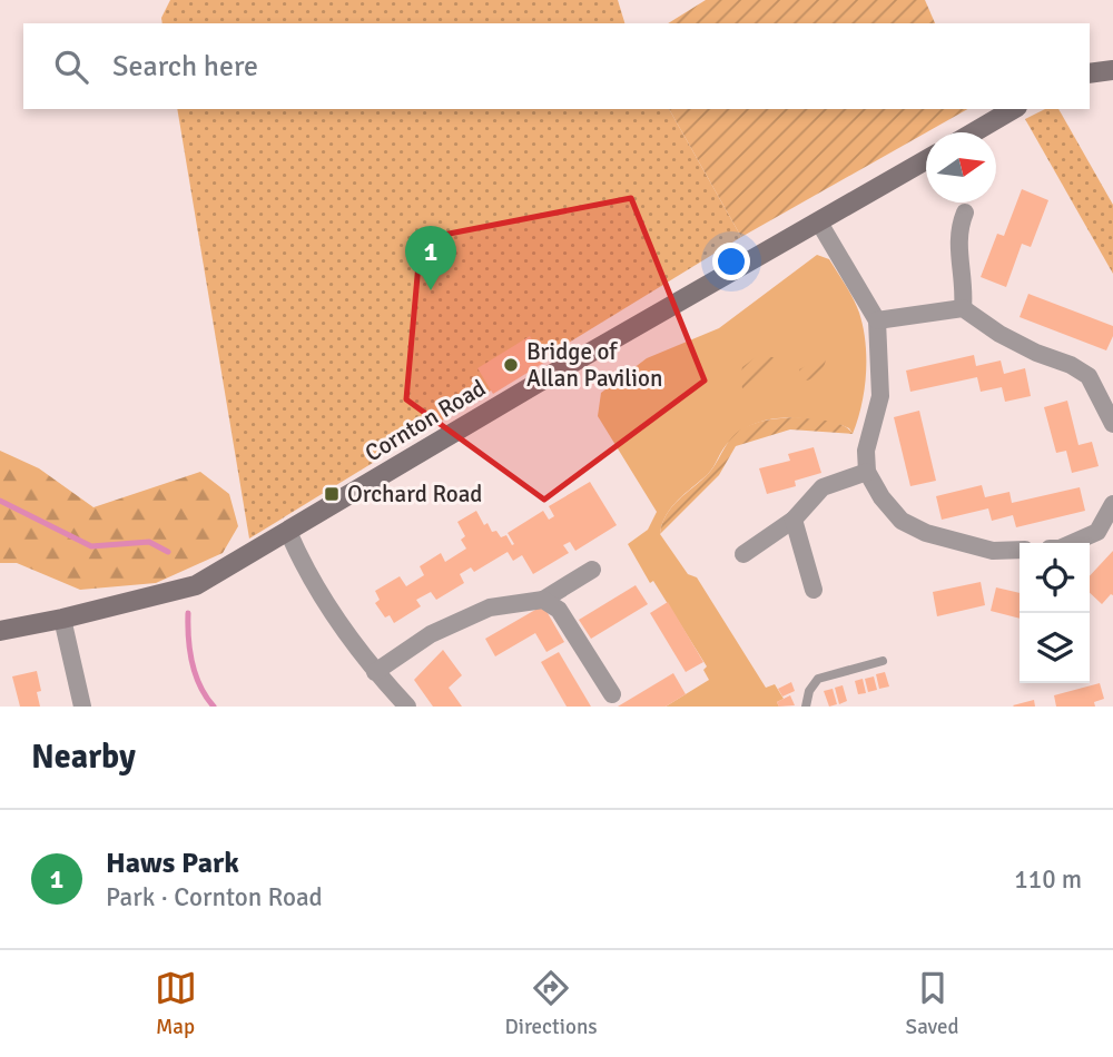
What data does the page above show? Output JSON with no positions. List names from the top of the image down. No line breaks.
{"streets":{"main road":["Cornton Road"]},"places":{"other":["Bridge of Allan Pavilion"],"transit":["Orchard Road"]},"north":"right","page":{"search":"Search here","pins":"1","heading":"Nearby","list":[{"mark":"1","name":"Haws Park","note":"Park · Cornton Road","value":"110 m"}],"nav":["Map","Directions","Saved"]}}
